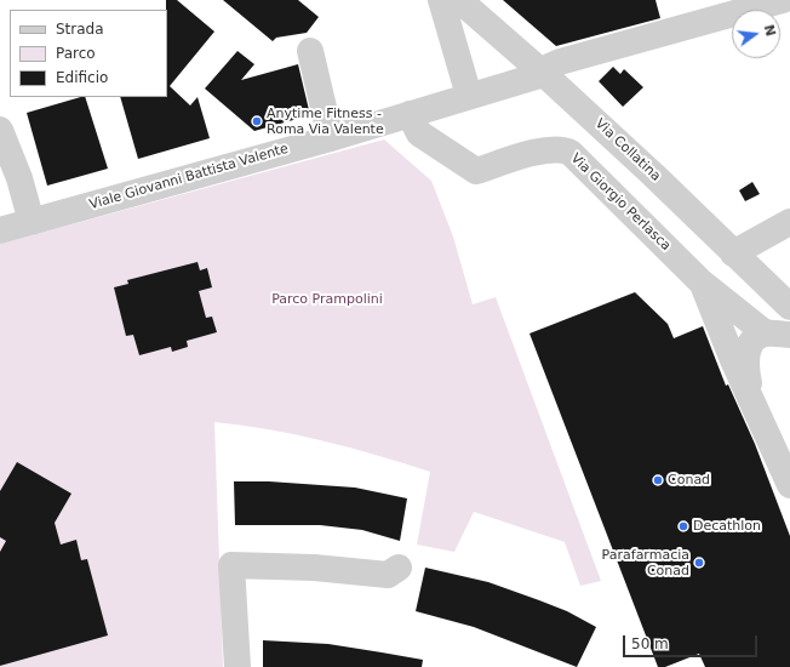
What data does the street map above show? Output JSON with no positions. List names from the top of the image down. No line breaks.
{"streets":{"street":["Via Collatina","Viale Giovanni Battista Valente","Via Giorgio Perlasca"]},"crossings":[["Via Collatina","Viale Giovanni Battista Valente"],["Viale Giovanni Battista Valente","Via Giorgio Perlasca"]],"parks":["Parco Prampolini"],"places":["Anytime Fitness - Roma Via Valente","Conad","Decathlon","Parafarmacia Conad"],"legend":["Strada","Parco","Edificio"],"scale_bar":"50 m","north":"right"}
